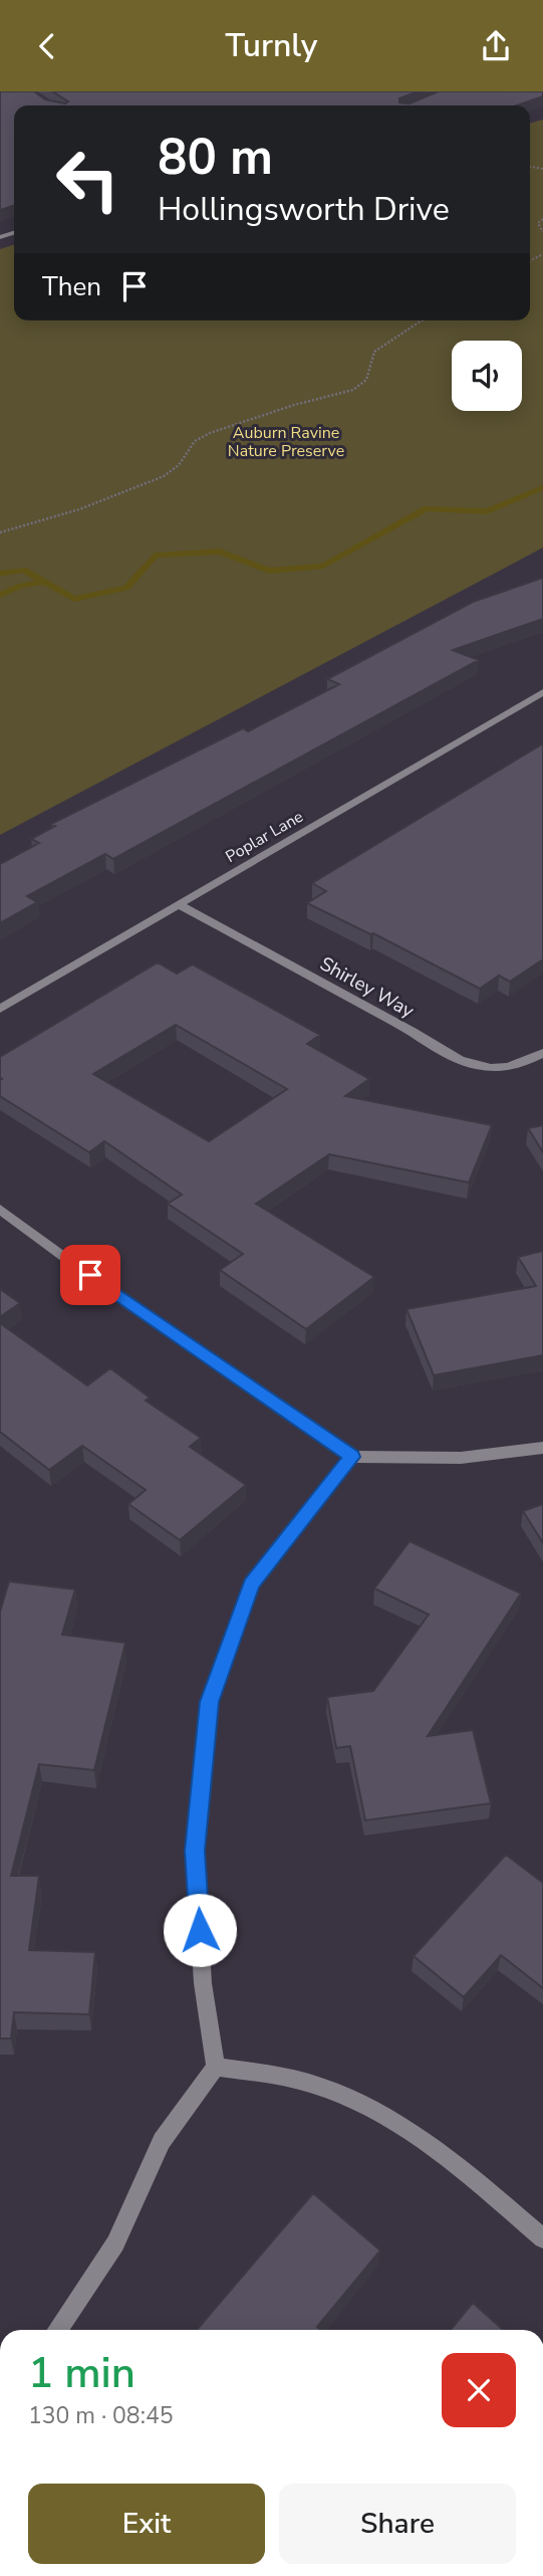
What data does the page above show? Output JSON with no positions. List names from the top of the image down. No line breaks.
{"streets":{"street":["Poplar Lane","Shirley Way"]},"crossings":[["Poplar Lane","Shirley Way"]],"parks":["Auburn Ravine Nature Preserve"],"page":{"header":"Turnly","turn":["80 m","Hollingsworth Drive"],"then":"Then","heading":["1 min","130 m · 08:45"],"buttons":["Exit","Share"]}}
